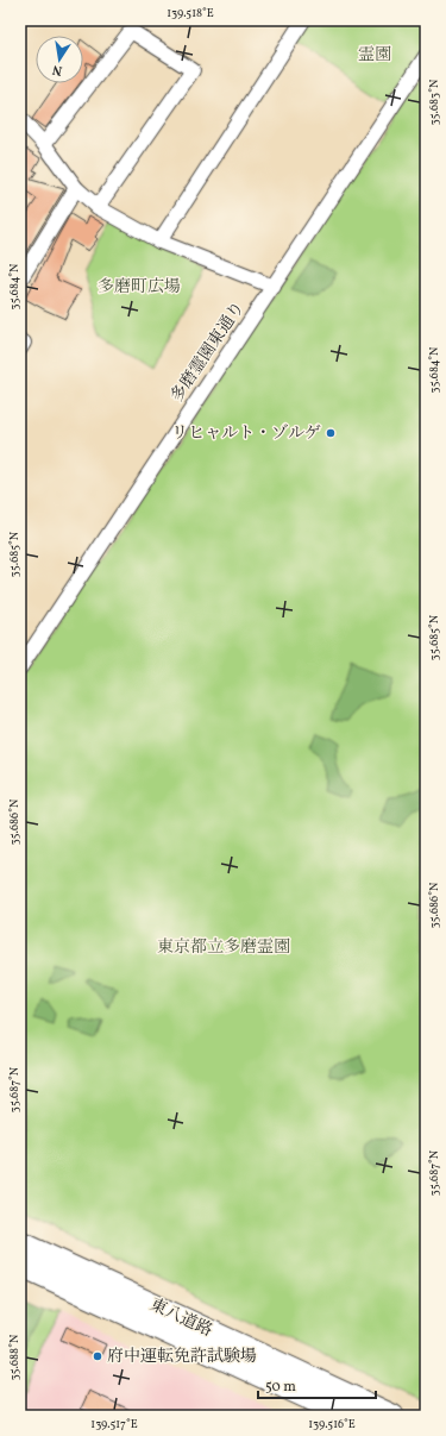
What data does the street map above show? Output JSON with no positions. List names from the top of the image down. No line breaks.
{"streets":{"main road":["東八道路"],"street":["多磨霊園東通り"]},"parks":["霊園","多磨町広場","東京都立多磨霊園"],"places":["リヒャルト・ゾルゲ","府中運転免許試験場"],"scale_bar":"50 m","north":"bottom","coordinates":["139.518°E","35.683°N","35.684°N","35.685°N","35.686°N","35.687°N","35.688°N","139.517°E","139.516°E"]}
